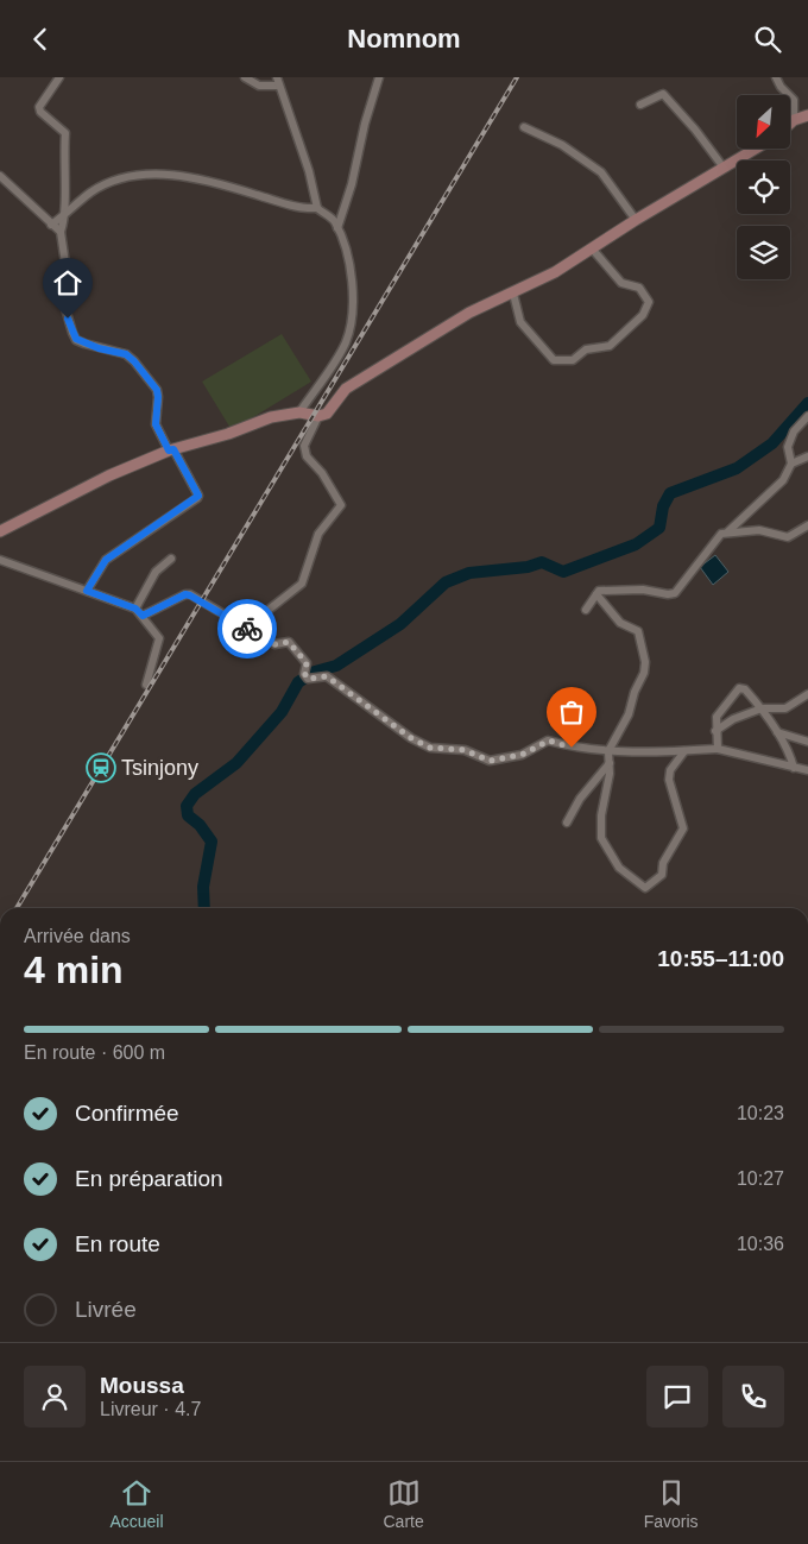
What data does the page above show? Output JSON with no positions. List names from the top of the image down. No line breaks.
{"places":{"station":["Tsinjony"]},"north":"bottom left","page":{"header":"Nomnom","heading":["4 min","Arrivée dans","10:55–11:00"],"panel":["Moussa","Livreur · 4.7"],"bar":"En route · 600 m","list":[["Confirmée","10:23"],["En préparation","10:27"],["En route","10:36"],"Livrée"],"tabs":["Accueil","Carte","Favoris"]}}
